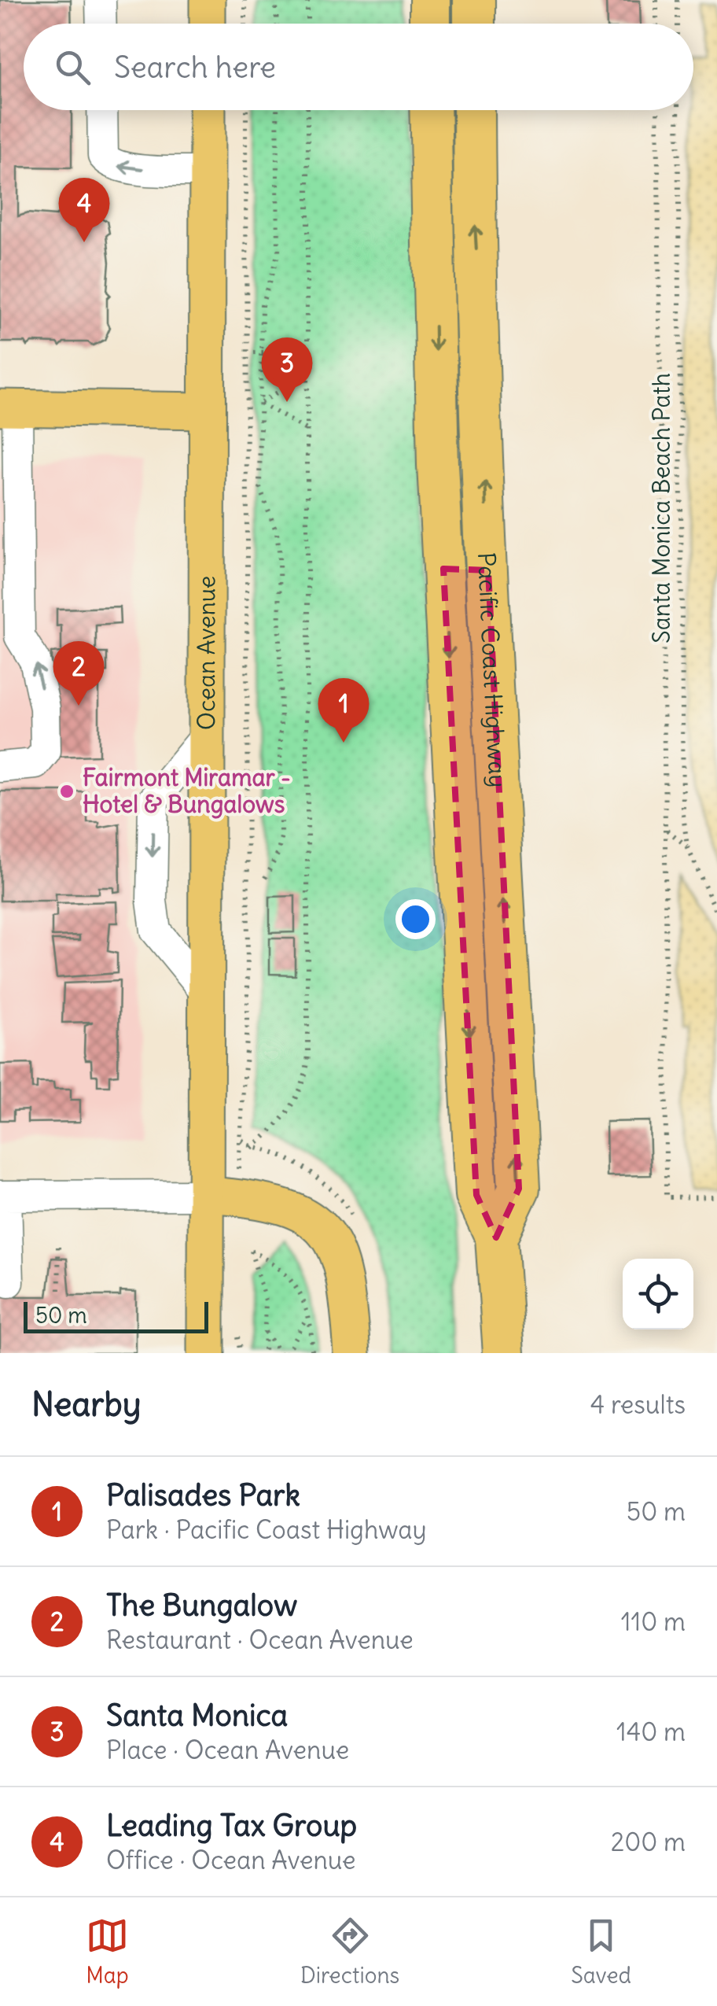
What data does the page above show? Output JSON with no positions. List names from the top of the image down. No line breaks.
{"streets":{"highway":["Pacific Coast Highway"],"main road":["Ocean Avenue"],"path":["Santa Monica Beach Path"]},"places":["Fairmont Miramar - Hotel & Bungalows"],"scale_bar":"50 m","page":{"search":"Search here","pins":["4","3","2","1"],"scale":"50 m","heading":["Nearby","4 results"],"list":[{"mark":"1","name":"Palisades Park","note":"Park · Pacific Coast Highway","value":"50 m"},{"mark":"2","name":"The Bungalow","note":"Restaurant · Ocean Avenue","value":"110 m"},{"mark":"3","name":"Santa Monica","note":"Place · Ocean Avenue","value":"140 m"},{"mark":"4","name":"Leading Tax Group","note":"Office · Ocean Avenue","value":"200 m"}],"nav":["Map","Directions","Saved"]}}
